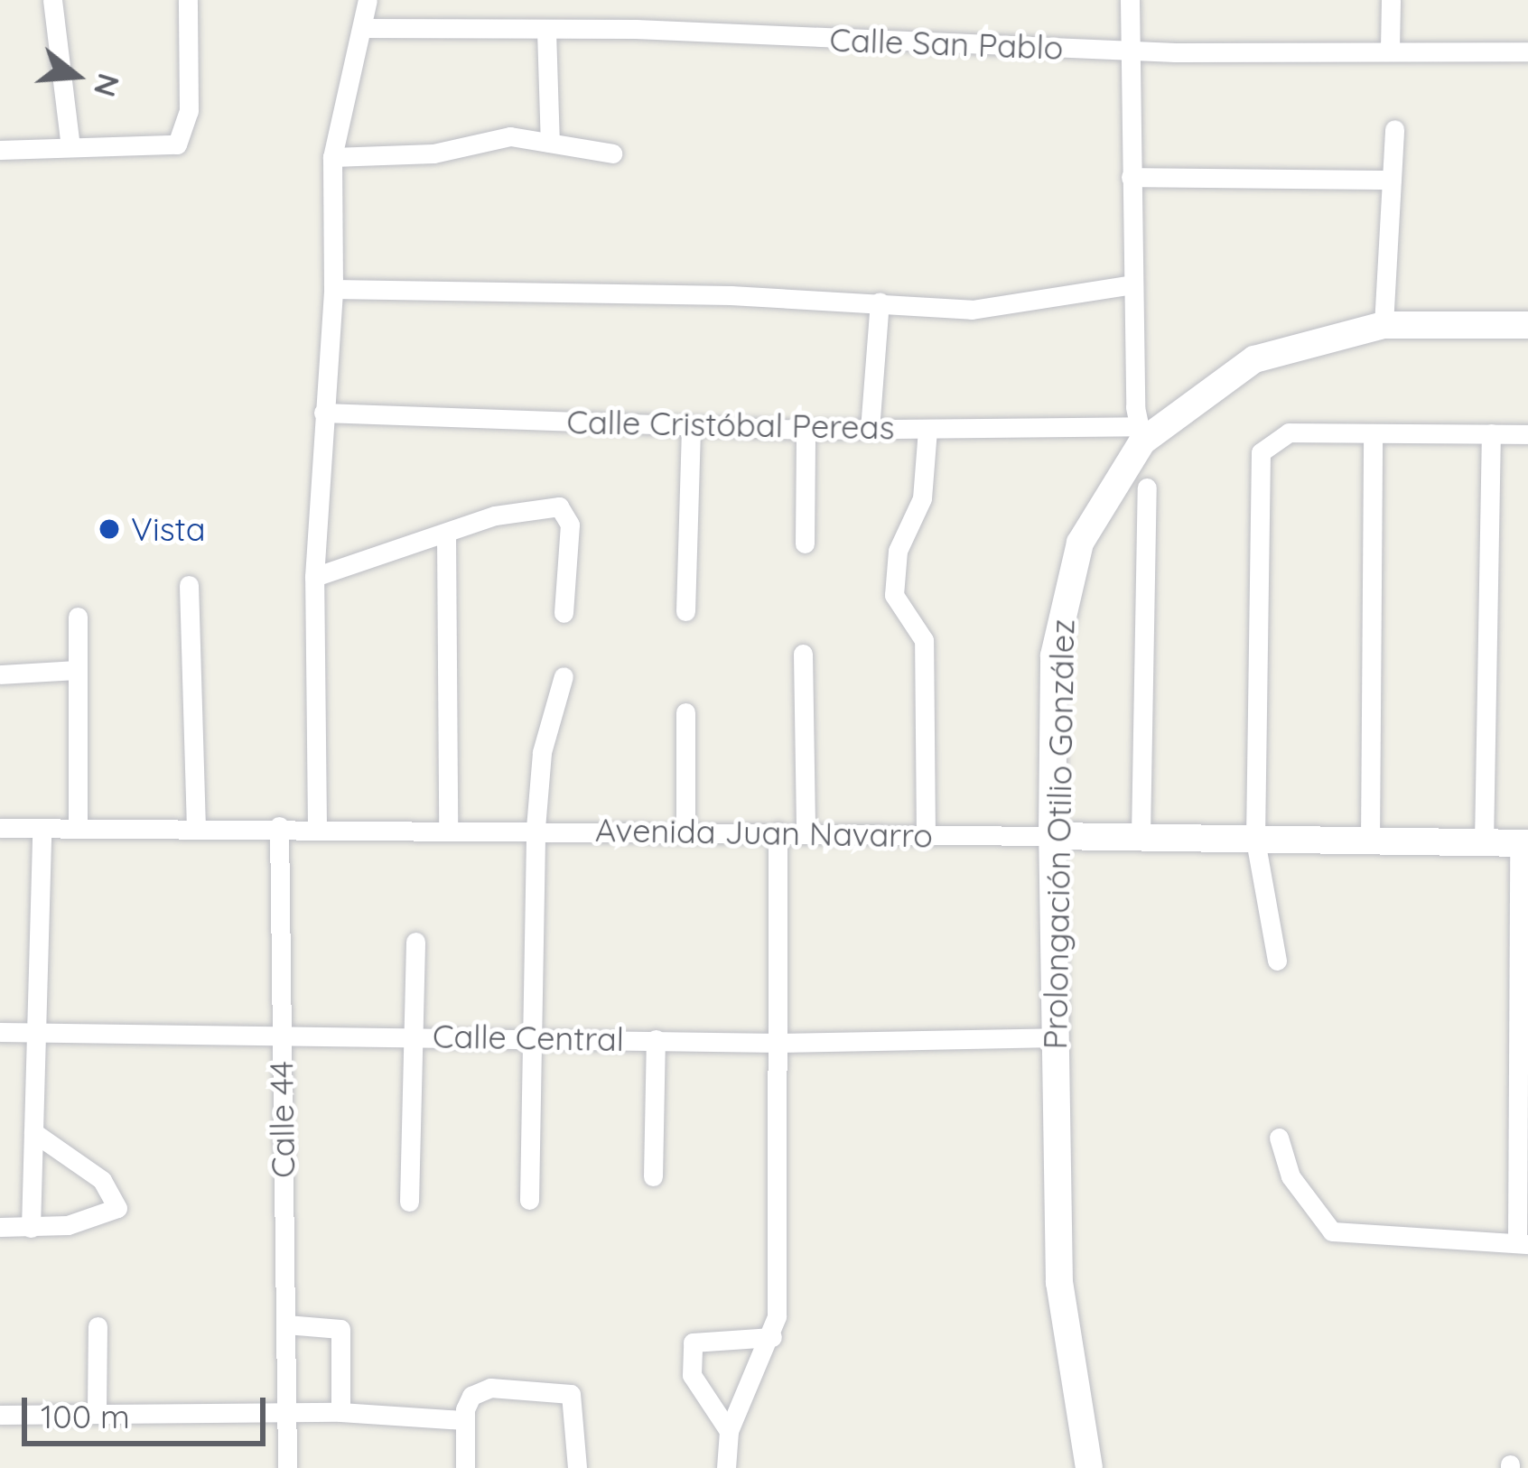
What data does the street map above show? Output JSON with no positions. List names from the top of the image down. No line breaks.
{"streets":{"main road":["Avenida Juan Navarro","Prolongación Otilio González"],"street":["Calle San Pablo","Calle Cristóbal Pereas","Calle Central","Calle 44"]},"crossings":[["Calle Cristóbal Pereas","Prolongación Otilio González"],["Avenida Juan Navarro","Prolongación Otilio González"],["Avenida Juan Navarro","Calle 44"],["Prolongación Otilio González","Calle Central"],["Calle Central","Calle 44"]],"places":["Vista"],"scale_bar":"100 m","north":"right"}
